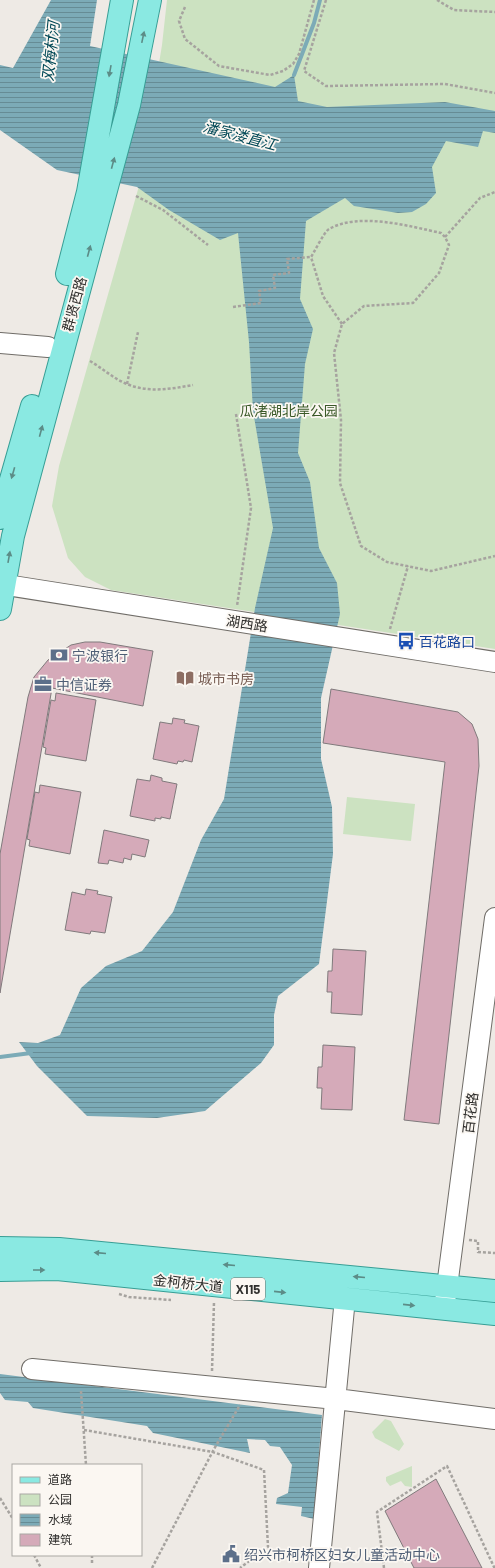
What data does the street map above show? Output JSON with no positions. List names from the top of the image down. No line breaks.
{"streets":{"main road":["群贤西路","金柯桥大道","X115"],"street":["湖西路","百花路"]},"crossings":[["群贤西路","湖西路"],["百花路","金柯桥大道"]],"water":["双梅村河","潘家溇直江"],"parks":["瓜渚湖北岸公园"],"places":{"bus stop":["百花路口"],"bank":["宁波银行"],"library":["城市书房"],"office":["中信证券"],"public building":["绍兴市柯桥区妇女儿童活动中心"]},"legend":["道路","公园","水域","建筑"]}
